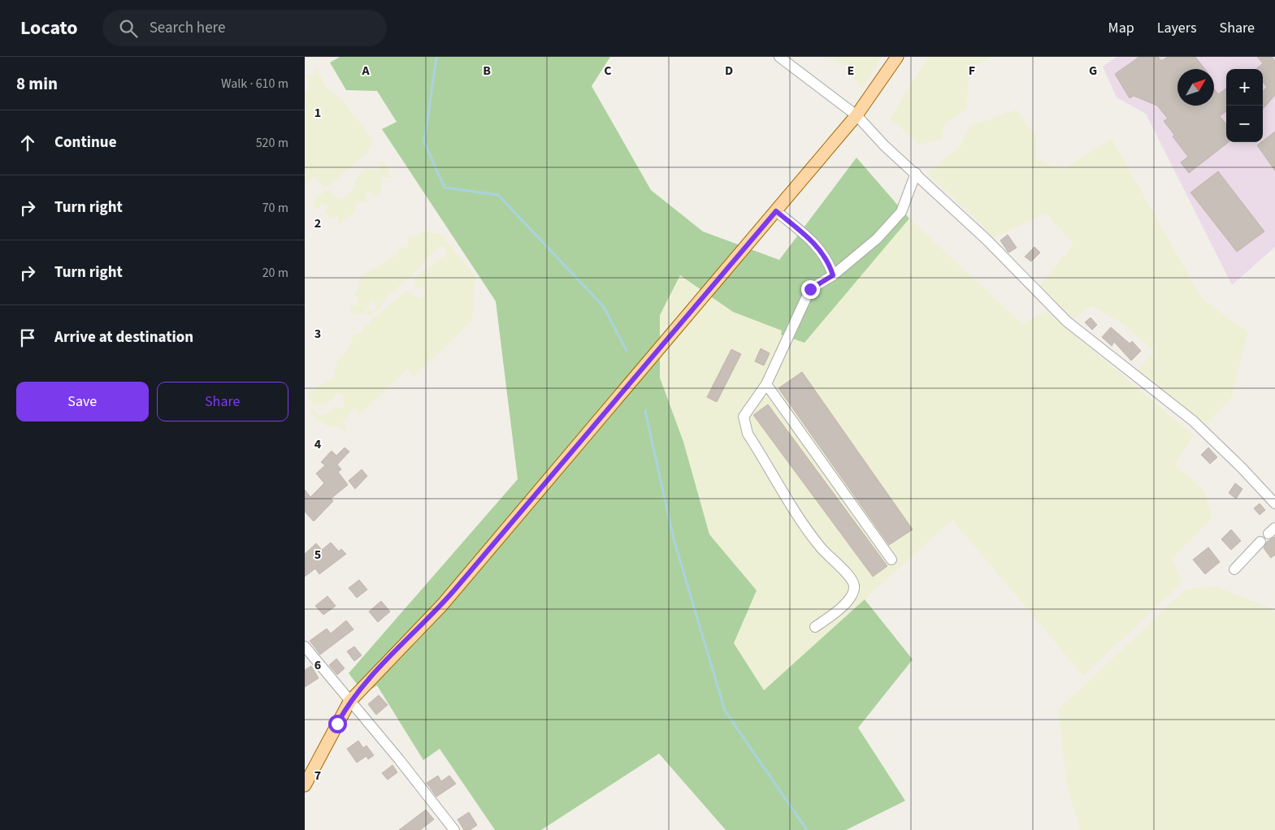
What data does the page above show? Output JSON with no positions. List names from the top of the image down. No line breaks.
{"north":"top right","page":{"header":"Locato","search":"Search here","nav":["Map","Layers","Share"],"heading":["8 min","Walk · 610 m"],"map_buttons":["+","−"],"list":[["Continue","520 m"],["Turn right","70 m"],["Turn right","20 m"],"Arrive at destination"],"buttons":["Save","Share"]},"grid":{"columns":["A","B","C","D","E","F","G"],"rows":["1","2","3","4","5","6","7"]}}
